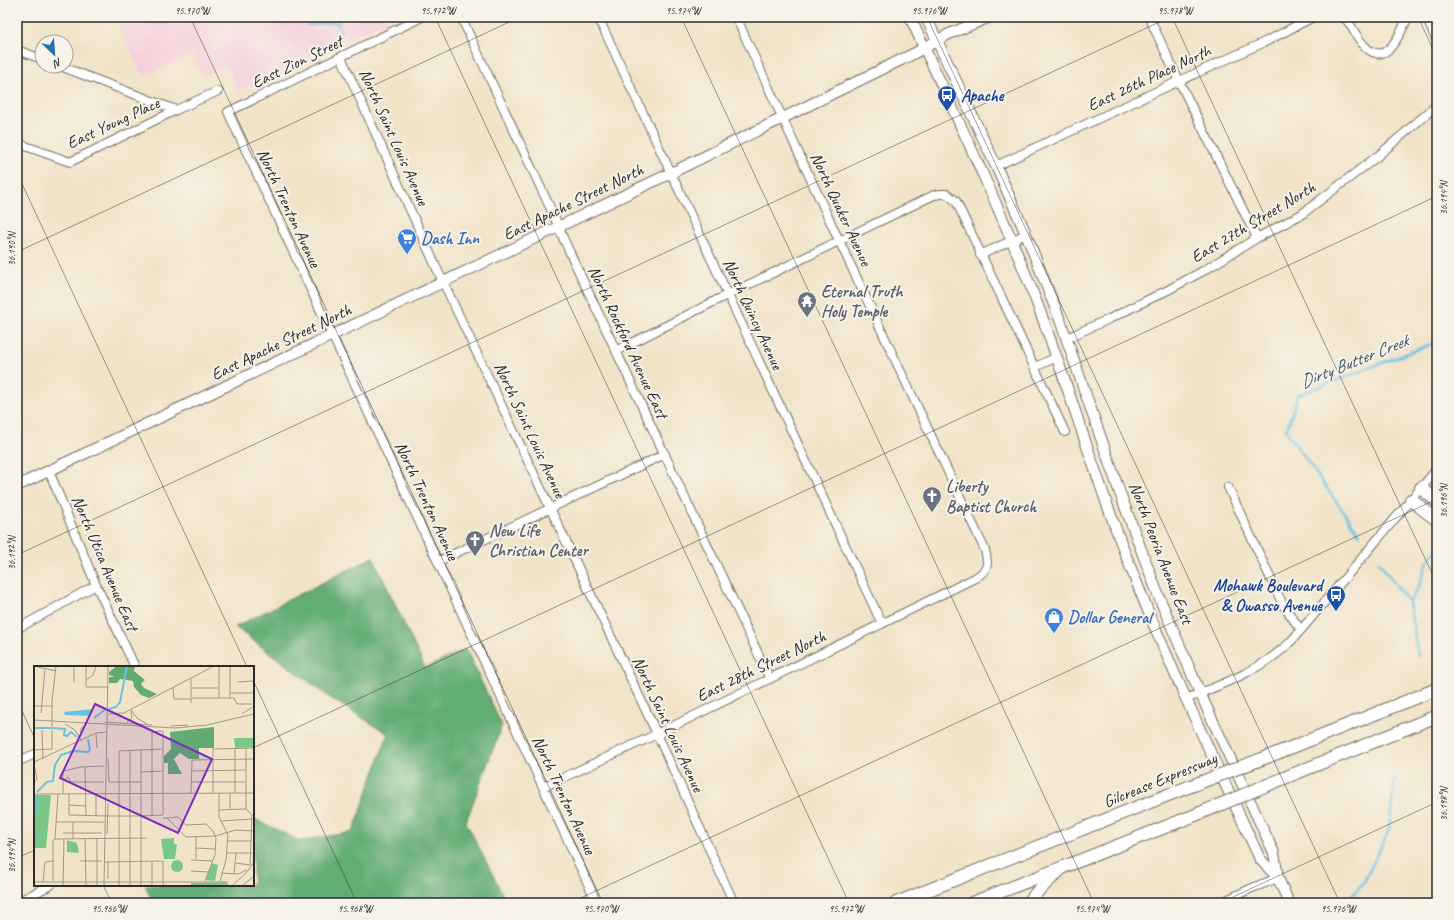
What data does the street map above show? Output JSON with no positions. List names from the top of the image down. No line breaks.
{"streets":{"highway":["Gilcrease Expressway"],"main road":["East Apache Street North","North Peoria Avenue East"],"street":["East Zion Street","East 26th Place North","East Young Place","North Saint Louis Avenue","North Trenton Avenue","North Quaker Avenue","East 27th Street North","North Quincy Avenue","North Rockford Avenue East","North Utica Avenue East","East 28th Street North"]},"crossings":[["East Zion Street","North Saint Louis Avenue"],["East Zion Street","North Trenton Avenue"],["East 26th Place North","North Peoria Avenue East"],["North Saint Louis Avenue","East Apache Street North"],["North Saint Louis Avenue","East 28th Street North"],["East Apache Street North","North Trenton Avenue"],["East Apache Street North","North Quaker Avenue"],["East Apache Street North","North Quincy Avenue"],["East Apache Street North","North Rockford Avenue East"],["East Apache Street North","North Peoria Avenue East"],["East Apache Street North","North Utica Avenue East"],["North Trenton Avenue","East 28th Street North"],["North Quaker Avenue","East 28th Street North"],["East 27th Street North","North Peoria Avenue East"],["North Quincy Avenue","East 28th Street North"],["North Rockford Avenue East","East 28th Street North"]],"water":["Dirty Butter Creek"],"places":{"bus stop":["Apache","Mohawk Boulevard & Owasso Avenue"],"supermarket":["Dash Inn"],"temple":["Eternal Truth Holy Temple"],"church":["Liberty Baptist Church","New Life Christian Center"],"shop":["Dollar General"]},"north":"bottom right","coordinates":["95.970°W","95.972°W","95.974°W","95.976°W","95.978°W","36.194°N","36.190°N","36.196°N","36.192°N","36.198°N","95.966°W","95.968°W"]}
